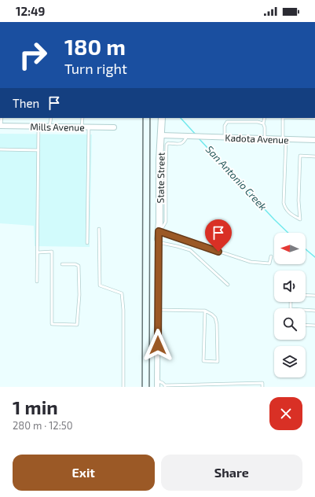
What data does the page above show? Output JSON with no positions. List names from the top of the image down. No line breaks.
{"streets":{"street":["Mills Avenue","Kadota Avenue","State Street"]},"crossings":[["Kadota Avenue","State Street"]],"water":["San Antonio Creek"],"north":"left","page":{"status":"12:49","turn":["180 m","Turn right"],"then":"Then","heading":["1 min","280 m · 12:50"],"buttons":["Exit","Share"]}}
